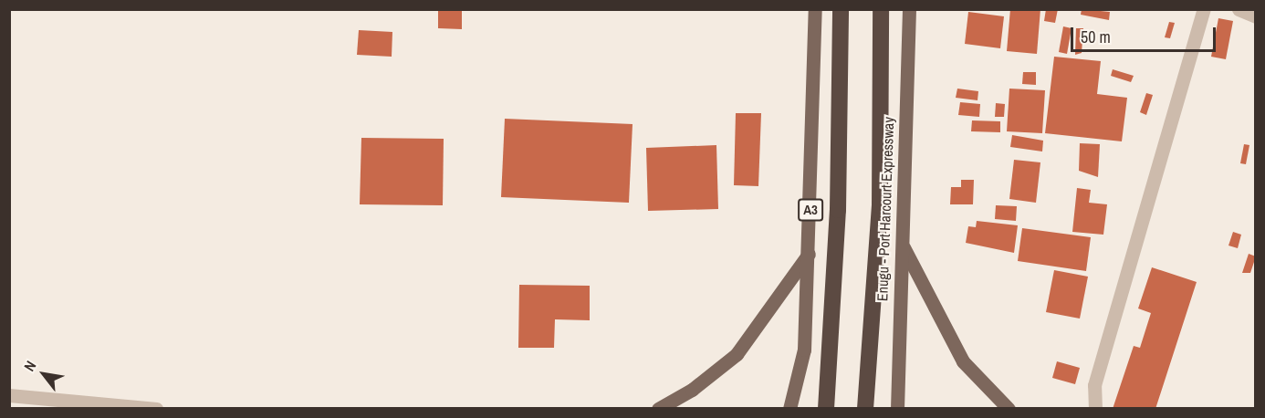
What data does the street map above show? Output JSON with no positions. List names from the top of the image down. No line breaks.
{"streets":{"highway":["Enugu - Port Harcourt Expressway","A3"]},"scale_bar":"50 m","north":"top left"}
